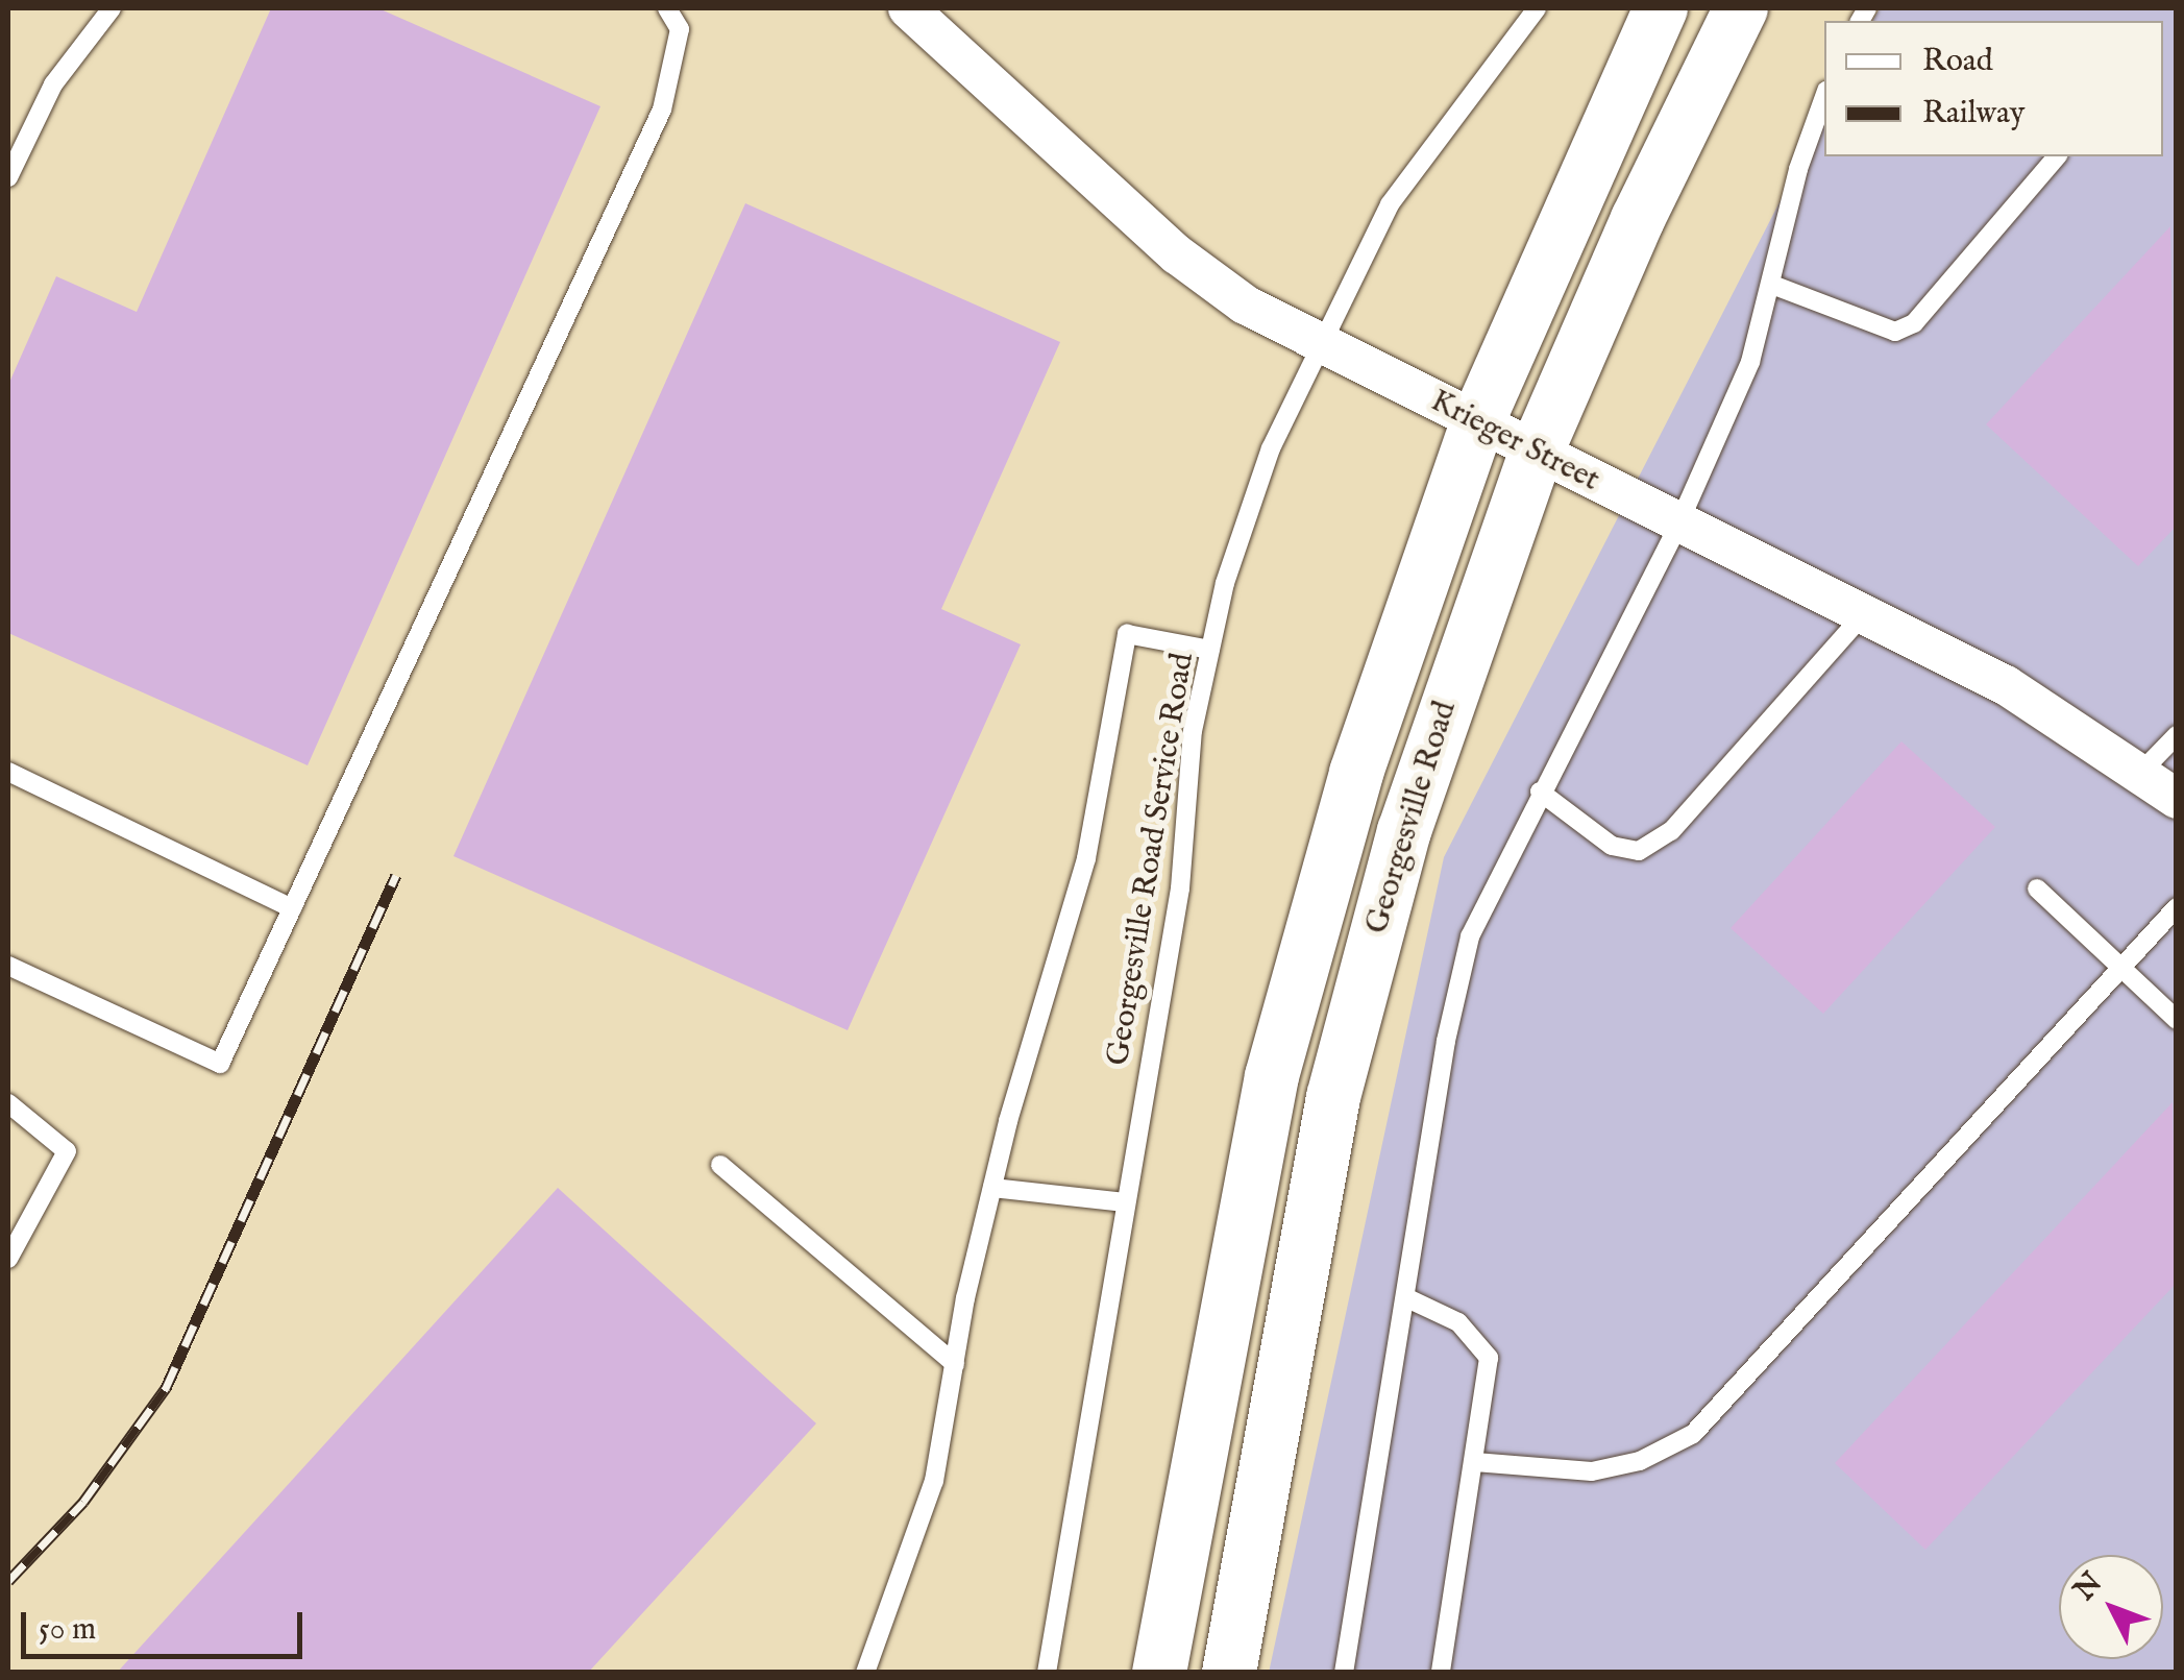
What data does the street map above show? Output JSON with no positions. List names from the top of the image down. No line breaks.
{"streets":{"main road":["Georgesville Road"],"street":["Krieger Street"],"lane":["Georgesville Road Service Road"]},"crossings":[["Krieger Street","Georgesville Road"],["Krieger Street","Georgesville Road Service Road"]],"legend":["Road","Railway"],"scale_bar":"50 m","north":"top left"}
